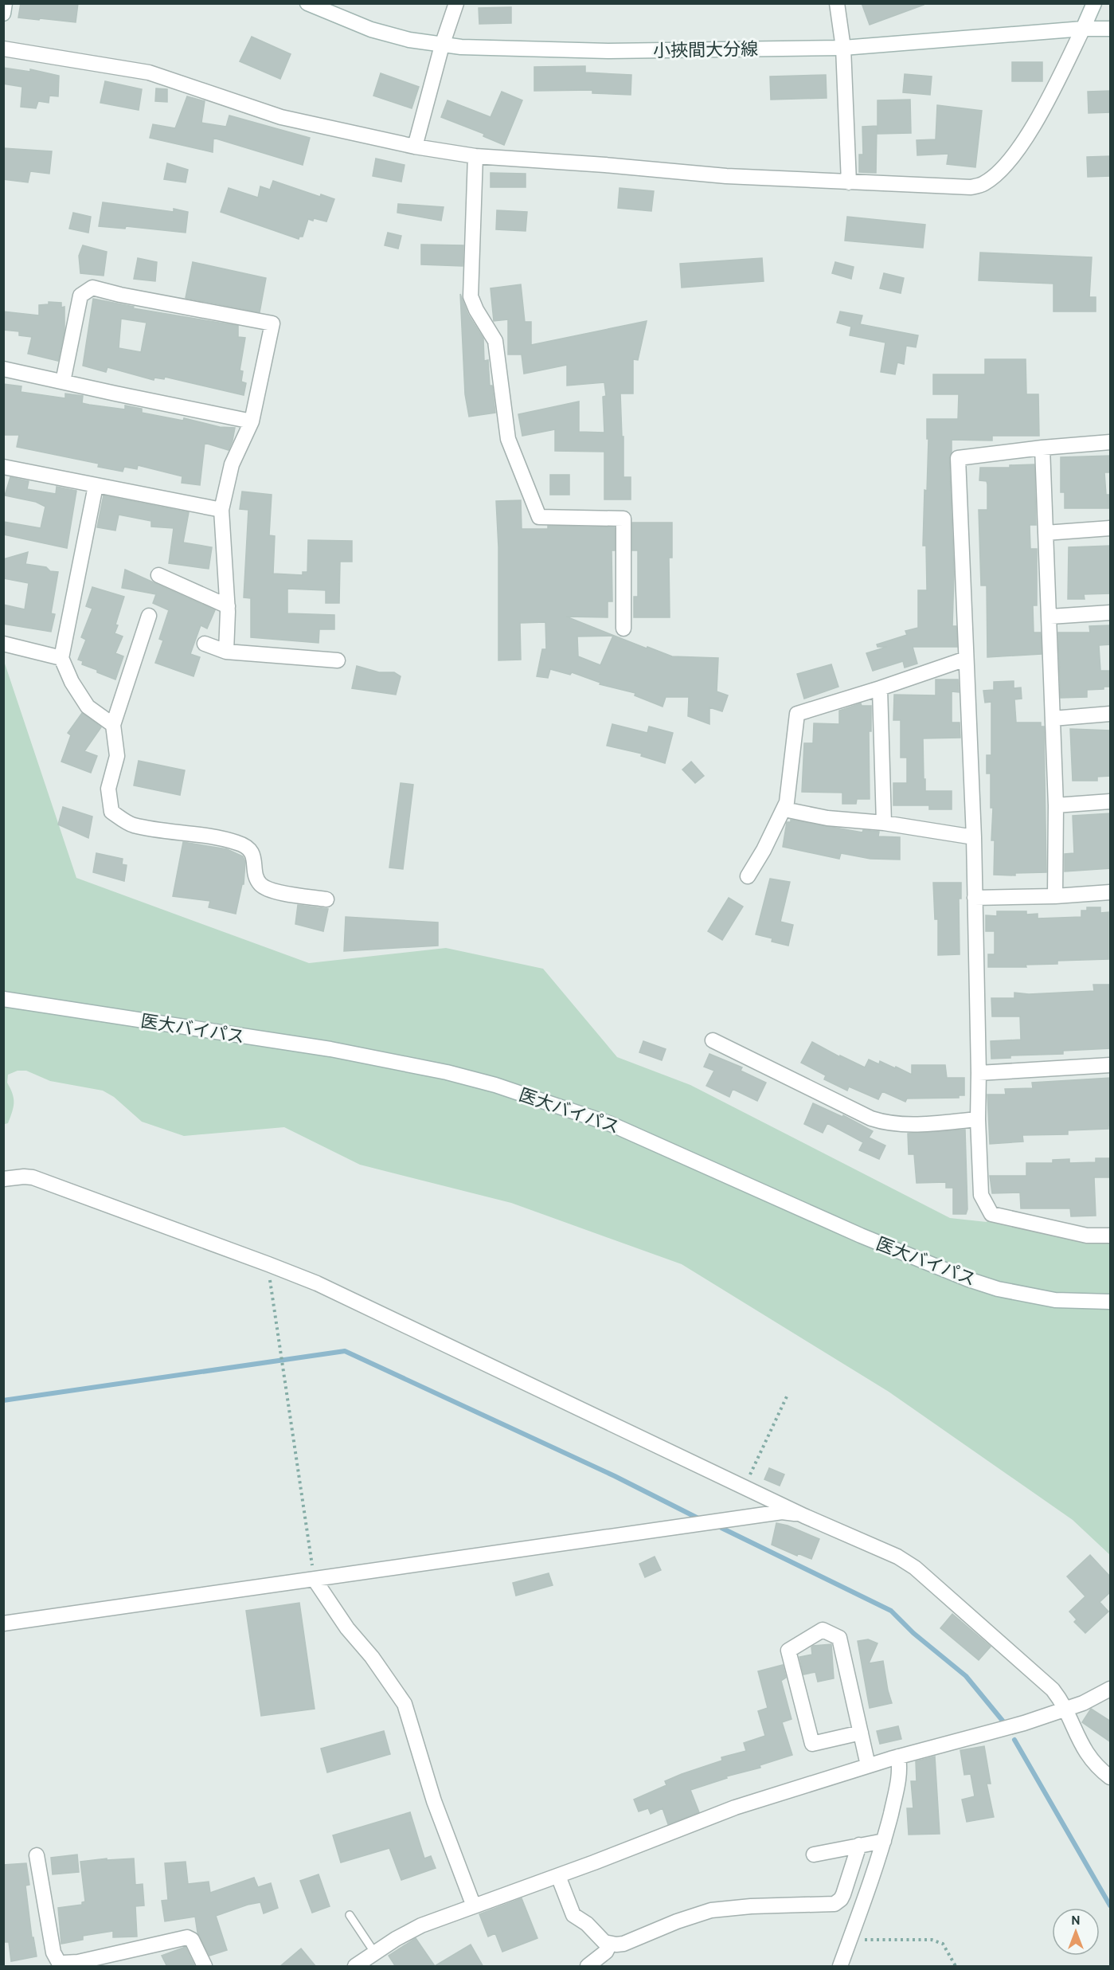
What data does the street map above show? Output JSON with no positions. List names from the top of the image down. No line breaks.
{"streets":{"street":["小挾間大分線","医大バイパス"]},"north":"top"}
